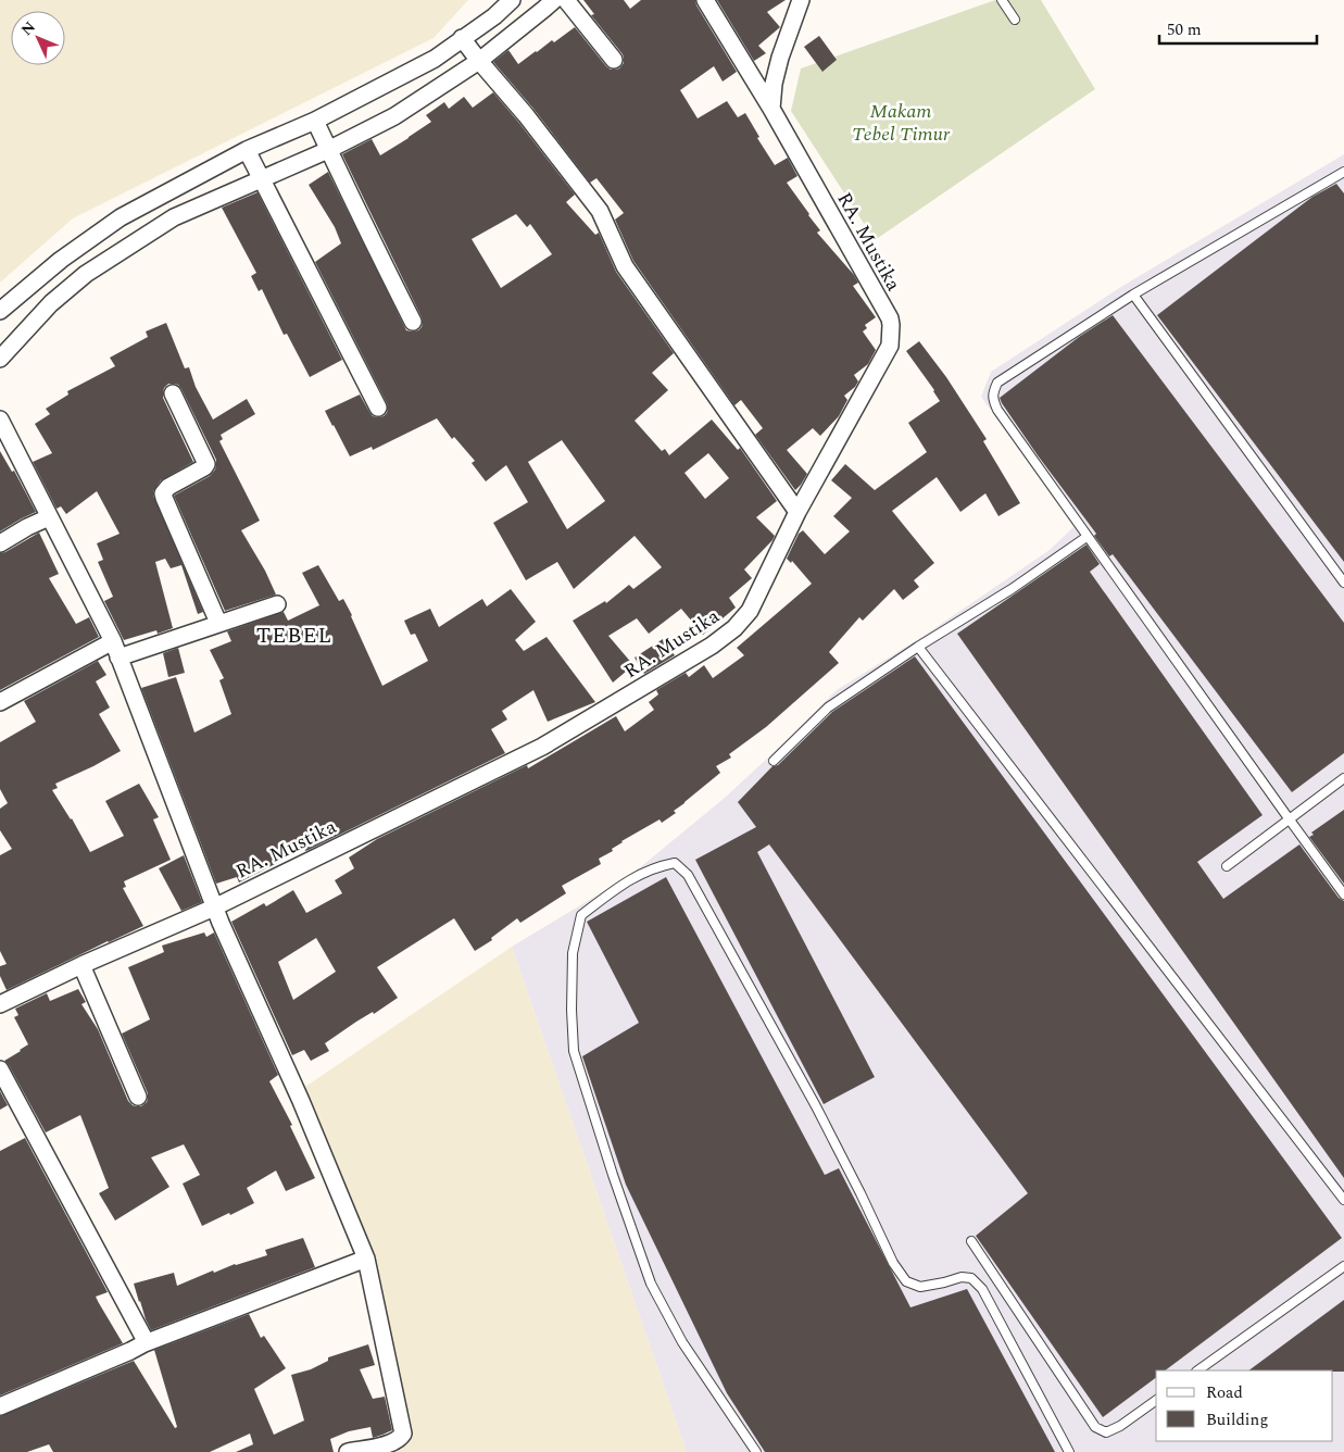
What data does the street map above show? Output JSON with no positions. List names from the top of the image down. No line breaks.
{"streets":{"street":["RA. Mustika"]},"districts":["TEBEL"],"parks":["Makam Tebel Timur"],"legend":["Road","Building"],"scale_bar":"50 m","north":"top left"}
